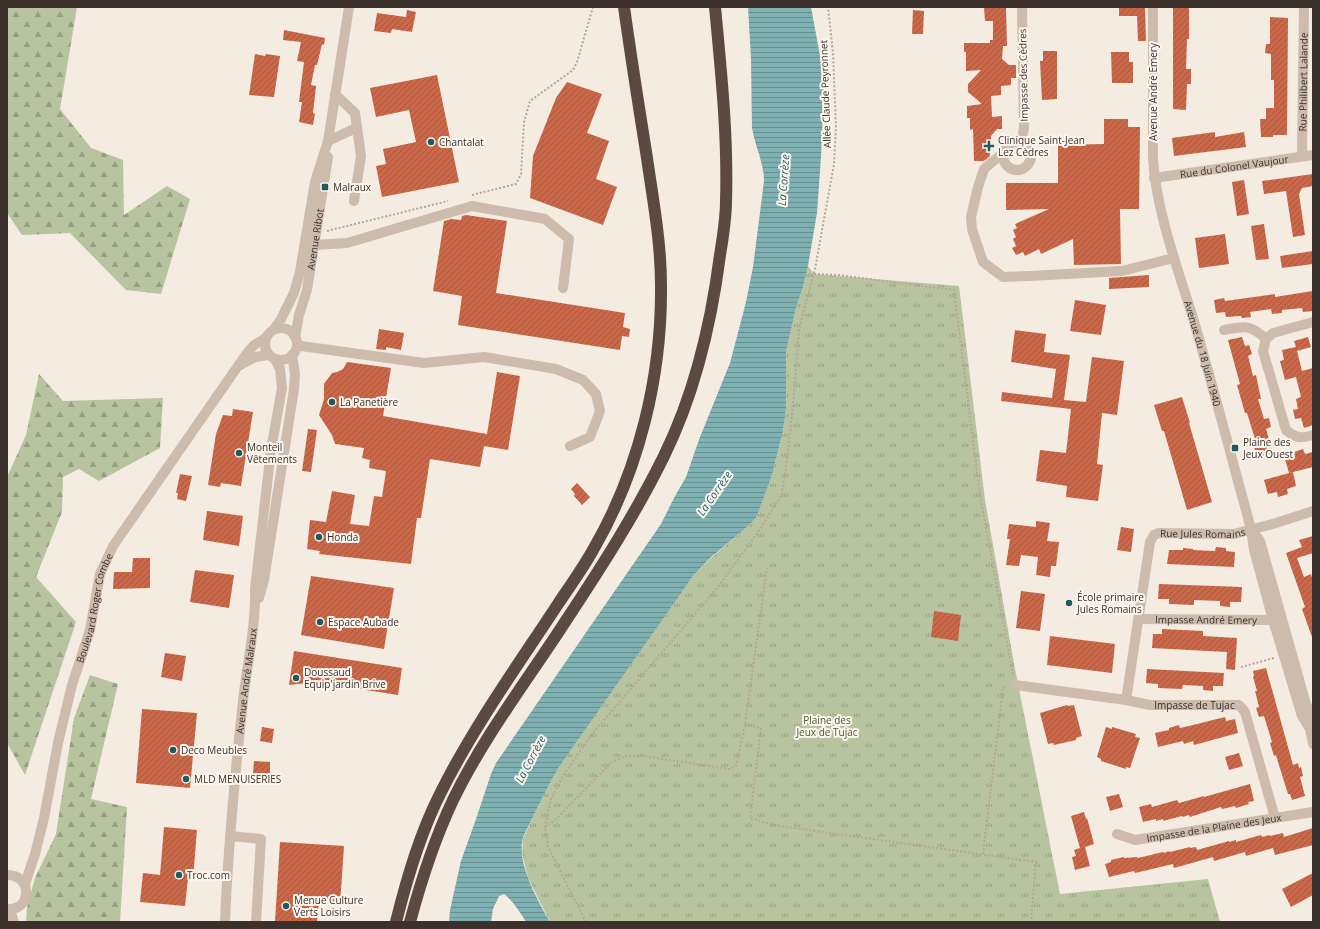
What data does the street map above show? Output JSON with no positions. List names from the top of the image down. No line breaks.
{"streets":{"street":["Impasse des Cèdres","Rue Philibert Lalande","Avenue André Emery","Rue du Colonel Vaujour","Avenue Ribot","Avenue du 18 Juin 1940","Rue Jules Romains","Boulevard Roger Combe","Impasse André Emery","Avenue André Malraux","Impasse de Tujac","Impasse de la Plaine des Jeux"],"path":["Allée Claude Peyronnet"]},"crossings":[["Rue Philibert Lalande","Rue du Colonel Vaujour"],["Avenue André Emery","Rue du Colonel Vaujour"],["Avenue André Emery","Avenue du 18 Juin 1940"],["Rue du Colonel Vaujour","Avenue du 18 Juin 1940"],["Avenue Ribot","Boulevard Roger Combe"],["Avenue Ribot","Avenue André Malraux"],["Avenue du 18 Juin 1940","Rue Jules Romains"],["Avenue du 18 Juin 1940","Impasse André Emery"],["Rue Jules Romains","Impasse André Emery"],["Rue Jules Romains","Impasse de Tujac"],["Boulevard Roger Combe","Avenue André Malraux"],["Impasse de Tujac","Impasse de la Plaine des Jeux"]],"water":["La Corrèze"],"parks":["Plaine des Jeux de Tujac"],"places":{"other":["Chantalat","La Panetière","Monteil Vêtements","Honda","École primaire Jules Romains","Espace Aubade","Doussaud Equip'jardin Brive","Deco Meubles","MLD MENUISERIES","Troc.com","Menue Culture Verts Loisirs"],"health":["Clinique Saint-Jean Lez Cèdres"],"transit":["Malraux","Plaine des Jeux Ouest"]}}
